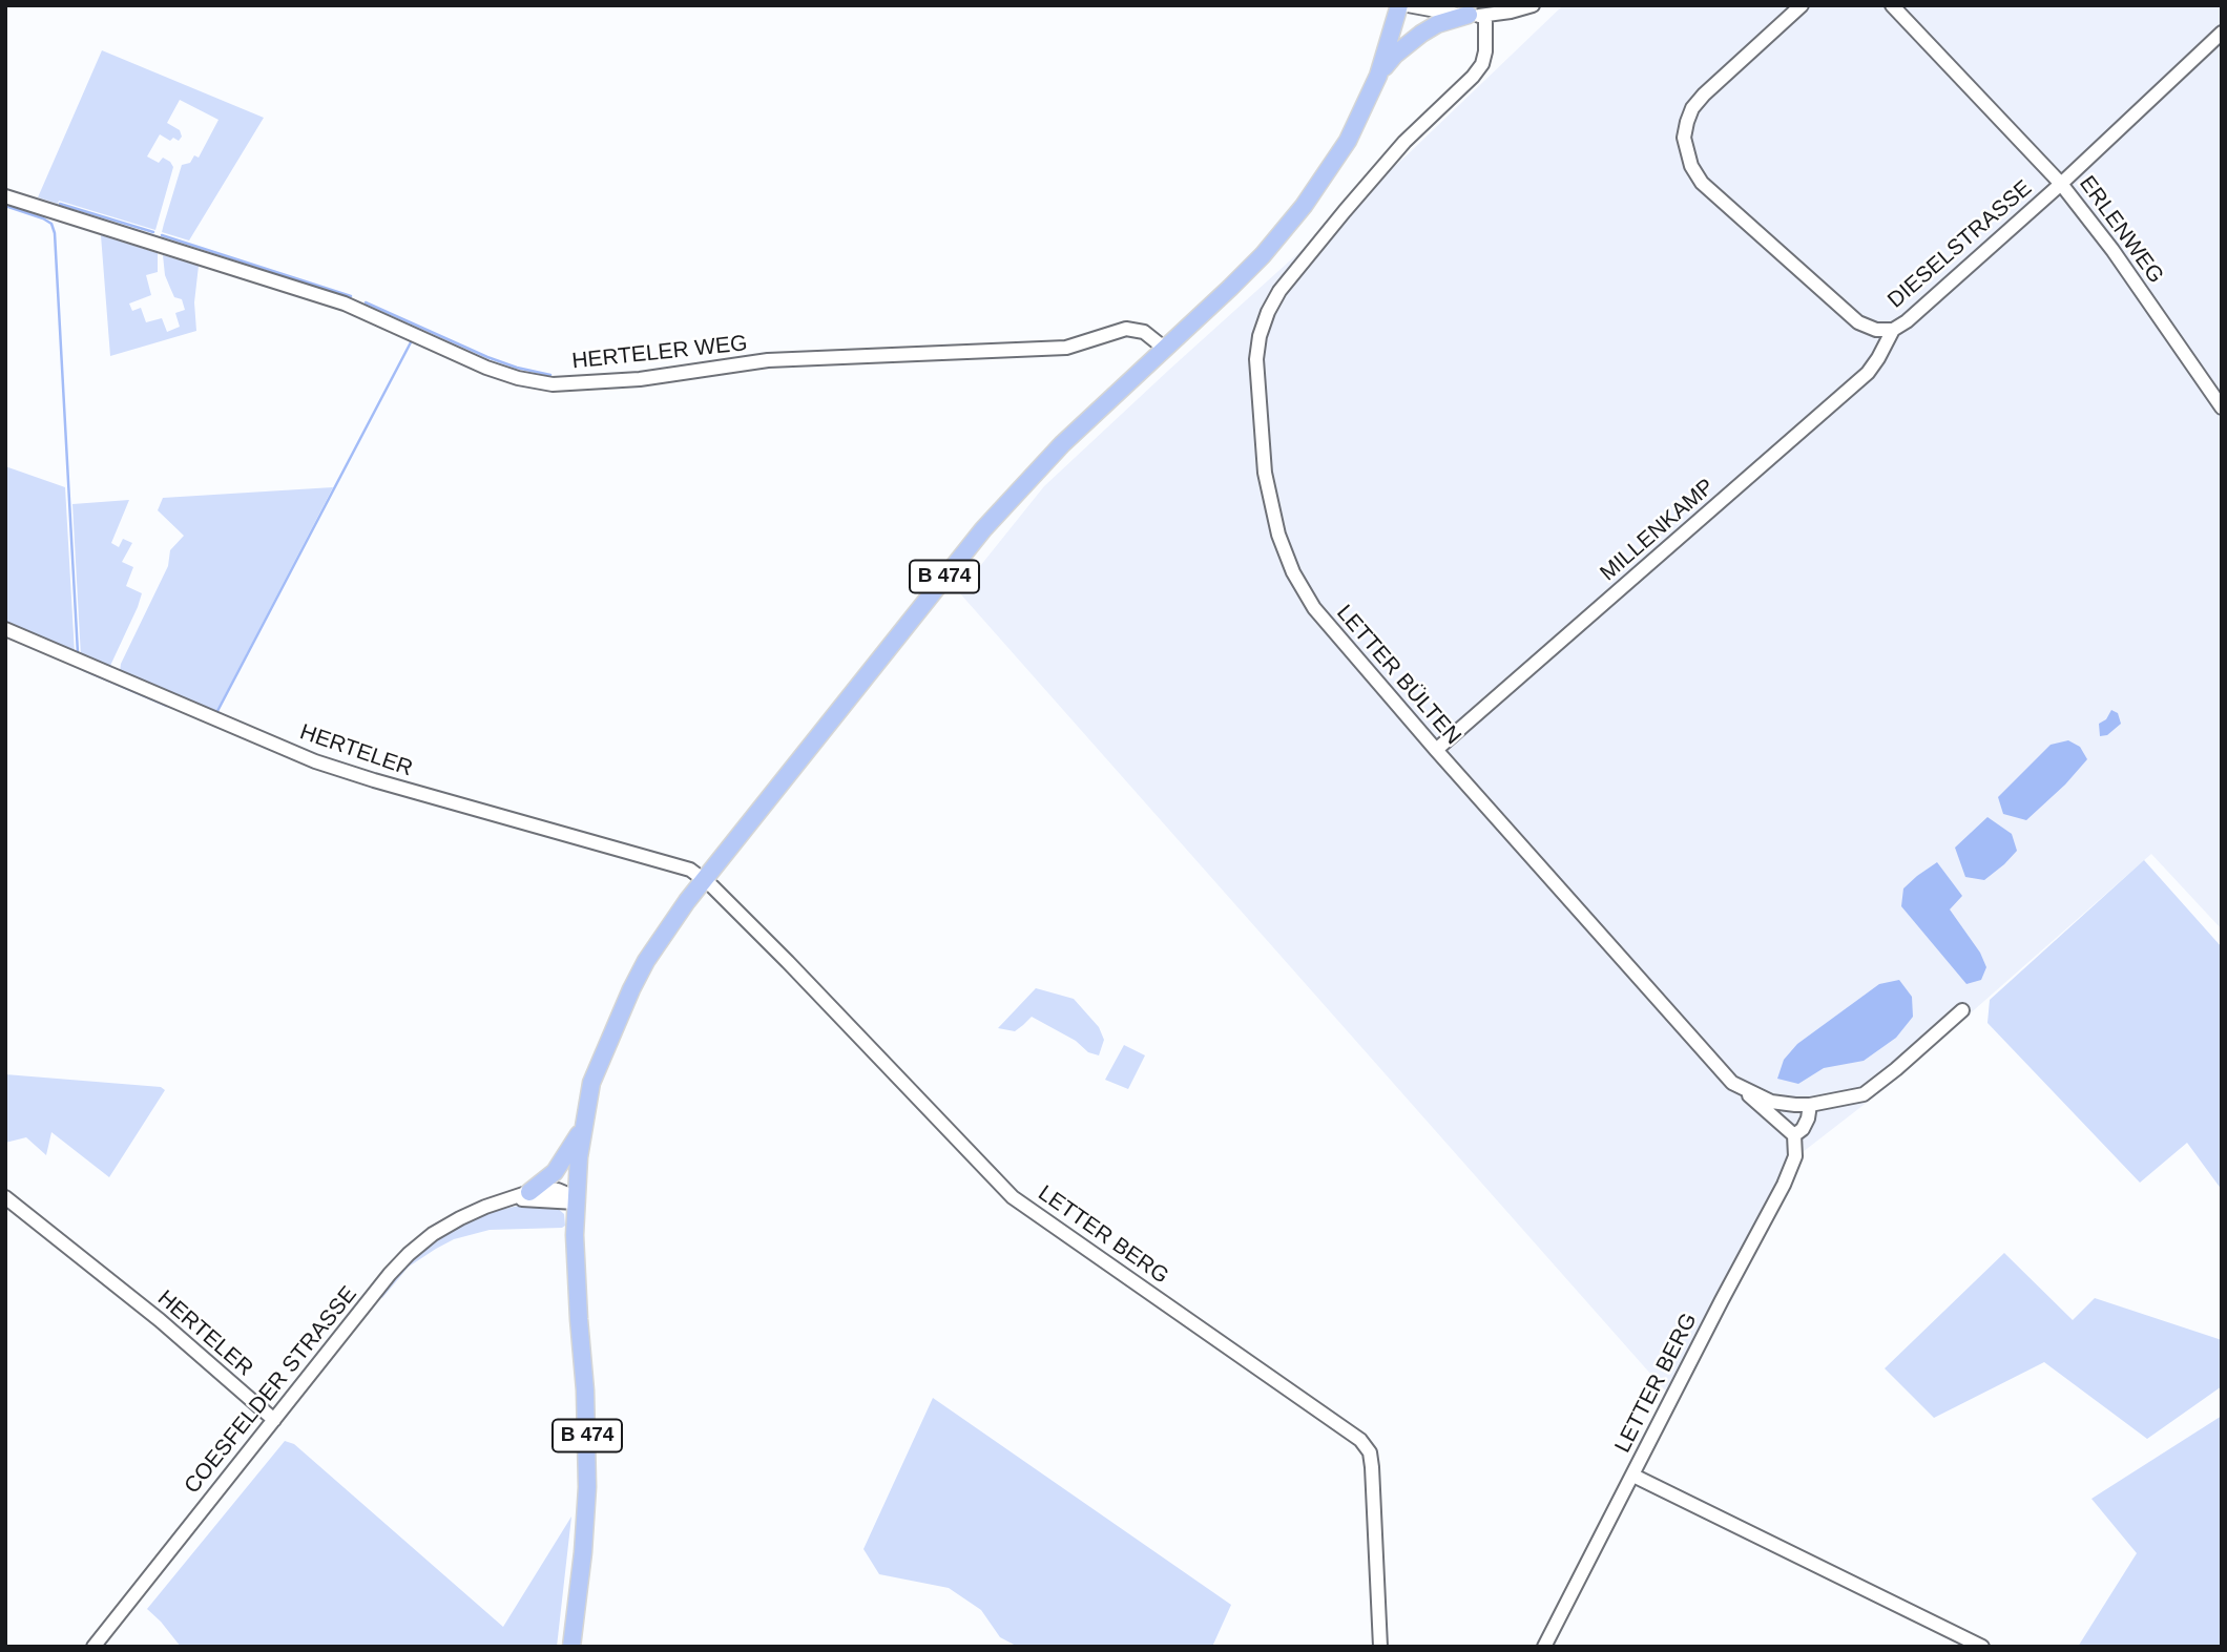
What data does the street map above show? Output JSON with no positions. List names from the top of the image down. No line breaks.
{"streets":{"main road":["B 474"],"street":["ERLENWEG","DIESELSTRASSE","HERTELER WEG","MILLENKAMP","LETTER BÜLTEN","HERTELER","LETTER BERG","COESFELDER STRASSE"]},"crossings":[["ERLENWEG","DIESELSTRASSE"],["DIESELSTRASSE","MILLENKAMP"],["HERTELER WEG","B 474"],["MILLENKAMP","LETTER BÜLTEN"],["B 474","HERTELER"],["B 474","LETTER BERG"],["B 474","COESFELDER STRASSE"],["HERTELER","LETTER BERG"],["HERTELER","COESFELDER STRASSE"]]}
